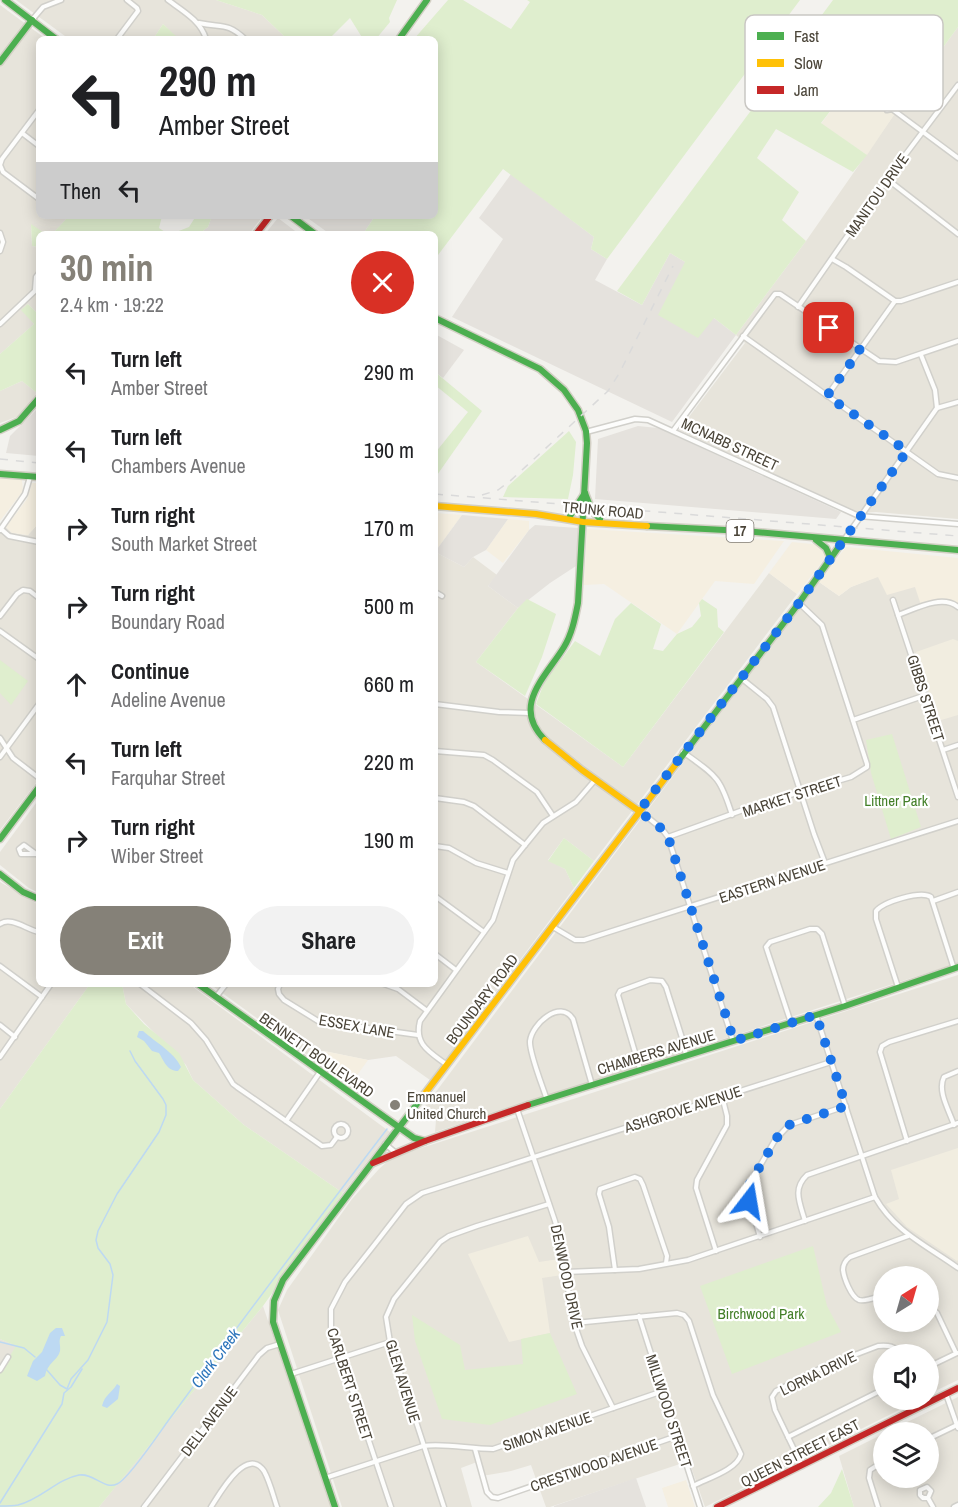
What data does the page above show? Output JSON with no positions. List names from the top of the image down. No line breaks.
{"streets":{"main road":["TRUNK ROAD","17","BOUNDARY ROAD","CHAMBERS AVENUE","BENNETT BOULEVARD","QUEEN STREET EAST"],"street":["MANITOU DRIVE","MCNABB STREET","GIBBS STREET","MARKET STREET","EASTERN AVENUE","ESSEX LANE","ASHGROVE AVENUE","DENWOOD DRIVE","LORNA DRIVE","GLEN AVENUE","CARLBERT STREET","MILLWOOD STREET","DELL AVENUE","SIMON AVENUE","CRESTWOOD AVENUE"]},"crossings":[["TRUNK ROAD","BOUNDARY ROAD"],["EASTERN AVENUE","BOUNDARY ROAD"],["BOUNDARY ROAD","CHAMBERS AVENUE"],["BOUNDARY ROAD","BENNETT BOULEVARD"],["BOUNDARY ROAD","DELL AVENUE"],["BOUNDARY ROAD","SIMON AVENUE"],["CHAMBERS AVENUE","BENNETT BOULEVARD"],["CHAMBERS AVENUE","DENWOOD DRIVE"],["ASHGROVE AVENUE","DENWOOD DRIVE"],["ASHGROVE AVENUE","CARLBERT STREET"],["DENWOOD DRIVE","GLEN AVENUE"],["DENWOOD DRIVE","CARLBERT STREET"],["DENWOOD DRIVE","SIMON AVENUE"],["LORNA DRIVE","QUEEN STREET EAST"],["GLEN AVENUE","SIMON AVENUE"],["CARLBERT STREET","SIMON AVENUE"],["MILLWOOD STREET","SIMON AVENUE"],["MILLWOOD STREET","CRESTWOOD AVENUE"],["SIMON AVENUE","CRESTWOOD AVENUE"]],"water":["Clark Creek"],"parks":["Littner Park","Birchwood Park"],"places":["Emmanuel United Church"],"legend":["Fast","Slow","Jam"],"north":"top right","page":{"turn":["290 m","Amber Street"],"then":"Then","heading":["30 min","2.4 km · 19:22"],"list":[{"name":"Turn left","note":"Amber Street","value":"290 m"},{"name":"Turn left","note":"Chambers Avenue","value":"190 m"},{"name":"Turn right","note":"South Market Street","value":"170 m"},{"name":"Turn right","note":"Boundary Road","value":"500 m"},{"name":"Continue","note":"Adeline Avenue","value":"660 m"},{"name":"Turn left","note":"Farquhar Street","value":"220 m"},{"name":"Turn right","note":"Wiber Street","value":"190 m"}],"buttons":["Exit","Share"]}}
